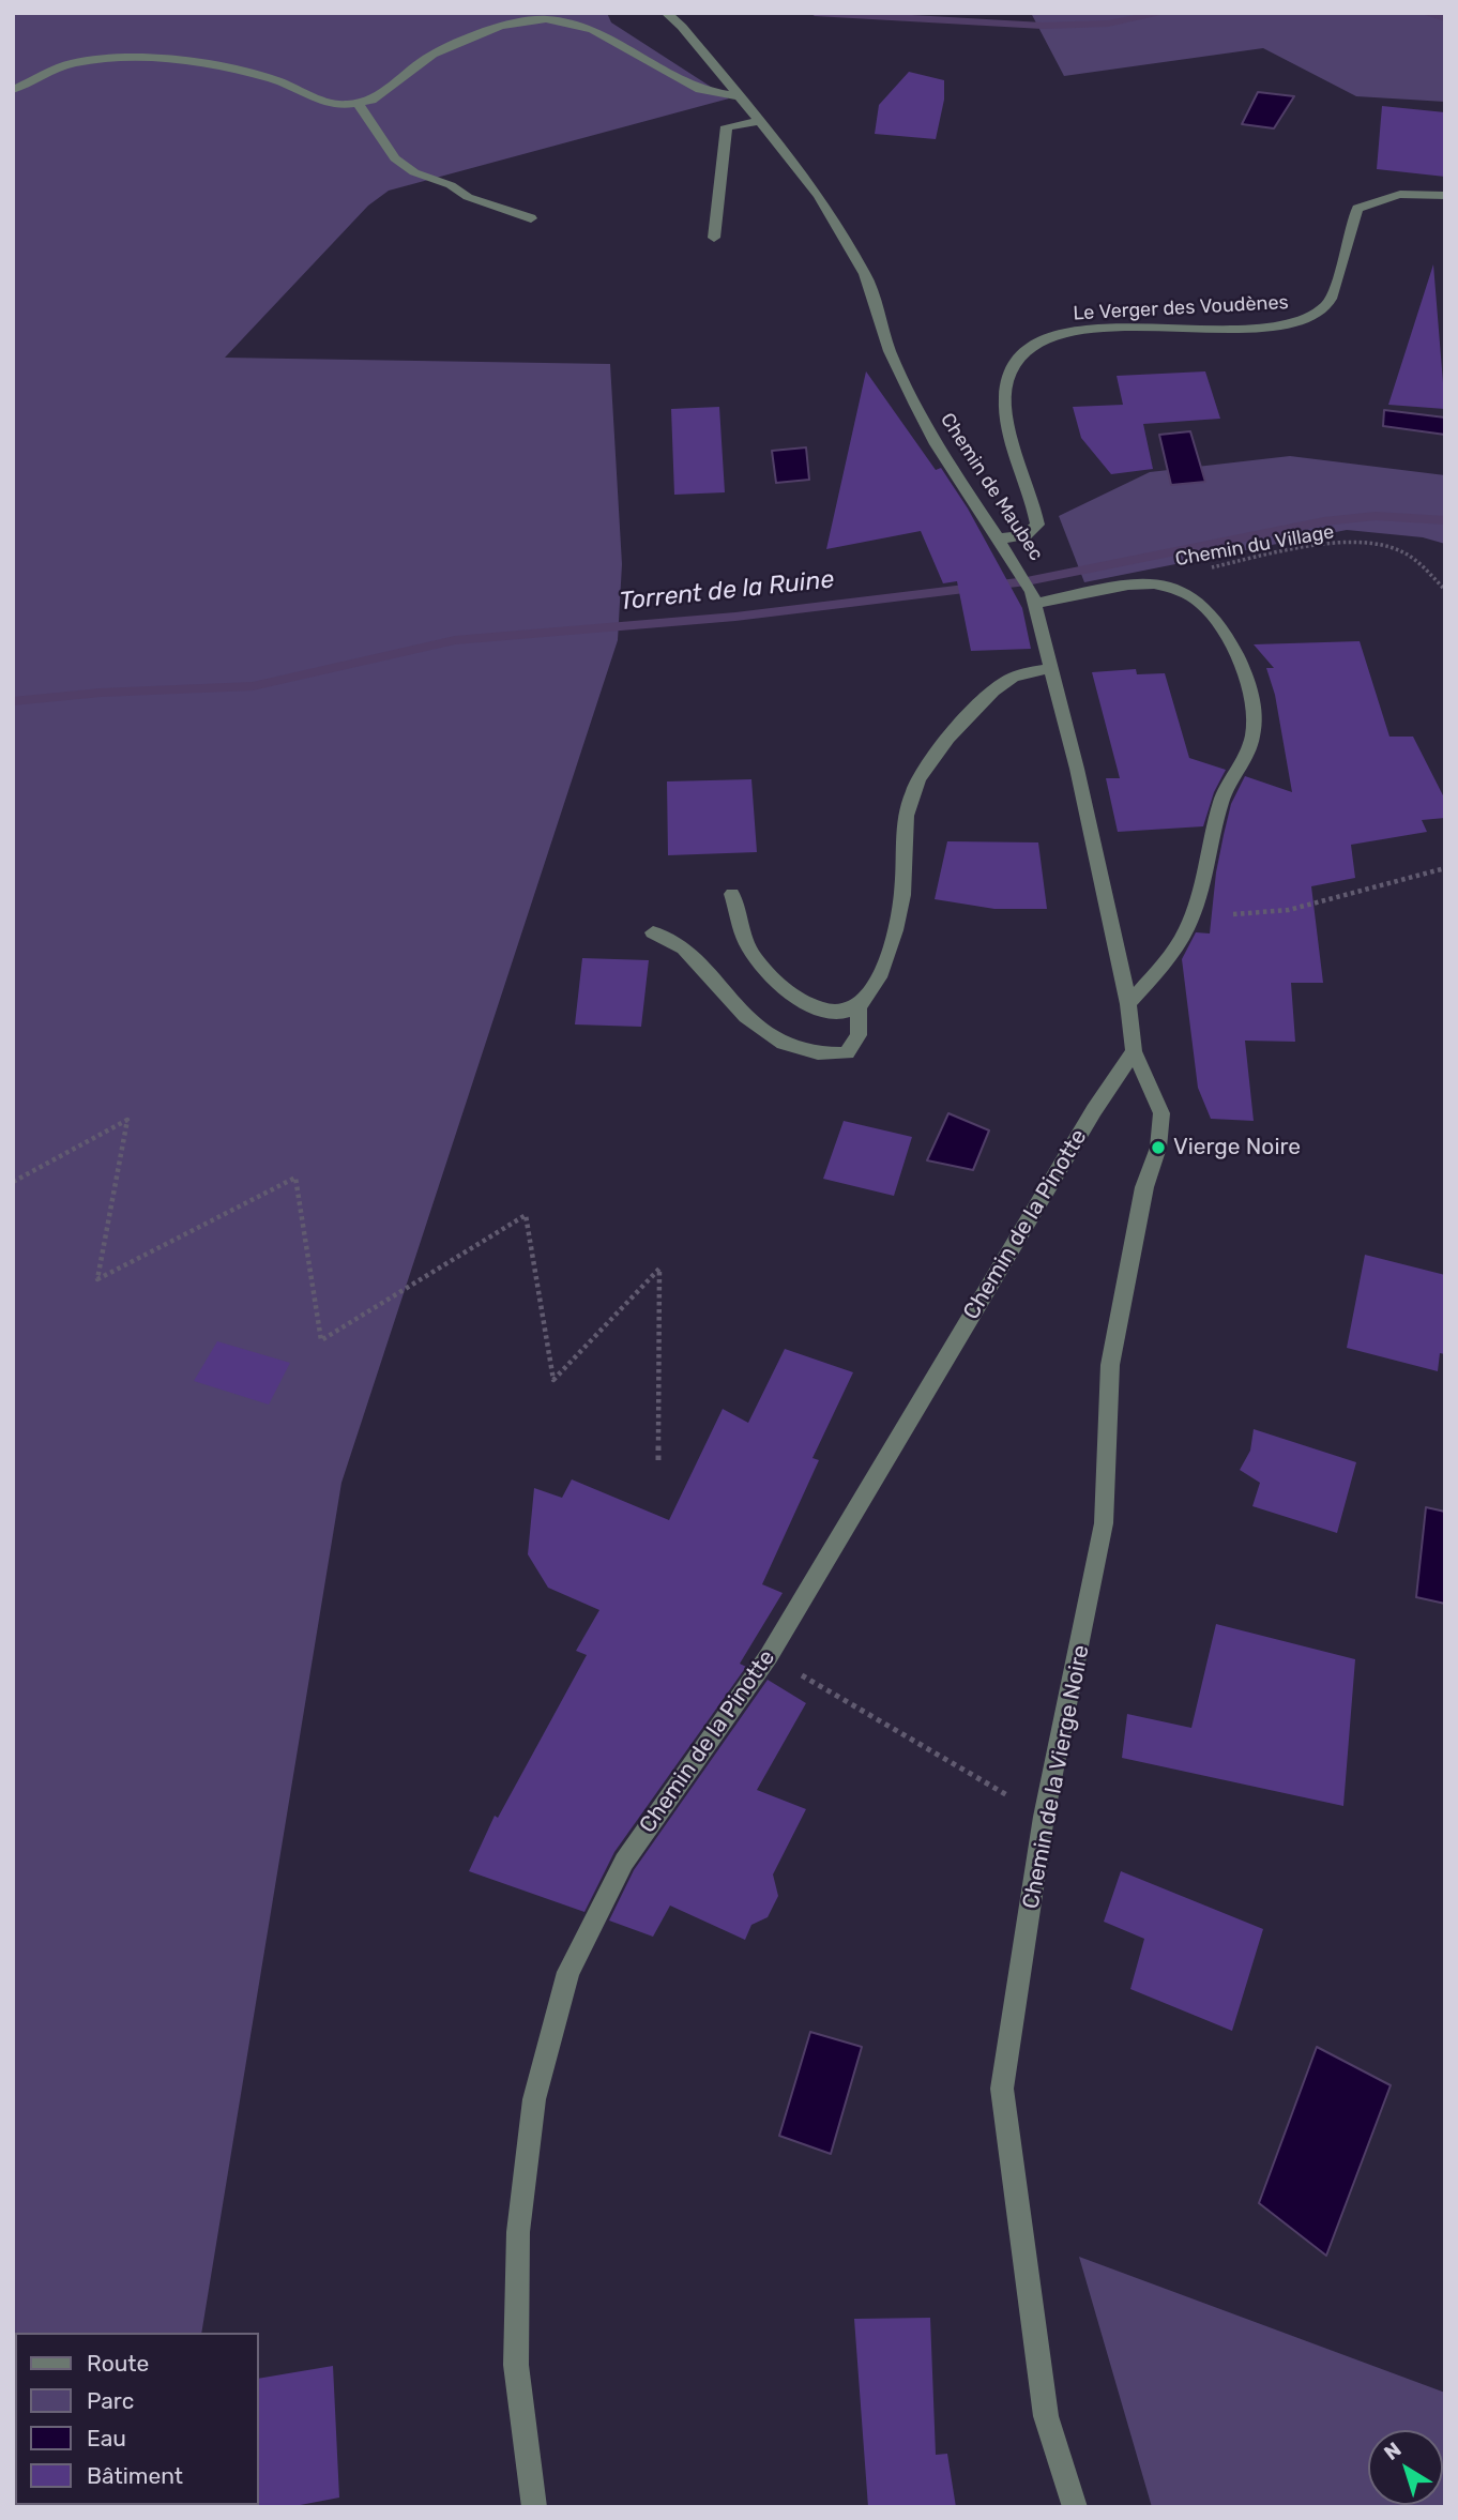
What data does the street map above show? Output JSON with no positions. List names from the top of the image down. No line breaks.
{"streets":{"street":["Le Verger des Voudènes","Chemin de Maubec","Chemin de la Pinotte","Chemin de la Vierge Noire"],"path":["Chemin du Village"]},"crossings":[["Le Verger des Voudènes","Chemin de Maubec"],["Chemin de Maubec","Chemin de la Pinotte"],["Chemin de Maubec","Chemin de la Vierge Noire"],["Chemin de la Pinotte","Chemin de la Vierge Noire"]],"water":["Torrent de la Ruine"],"places":["Vierge Noire"],"legend":["Route","Parc","Eau","Bâtiment"],"north":"top left"}
